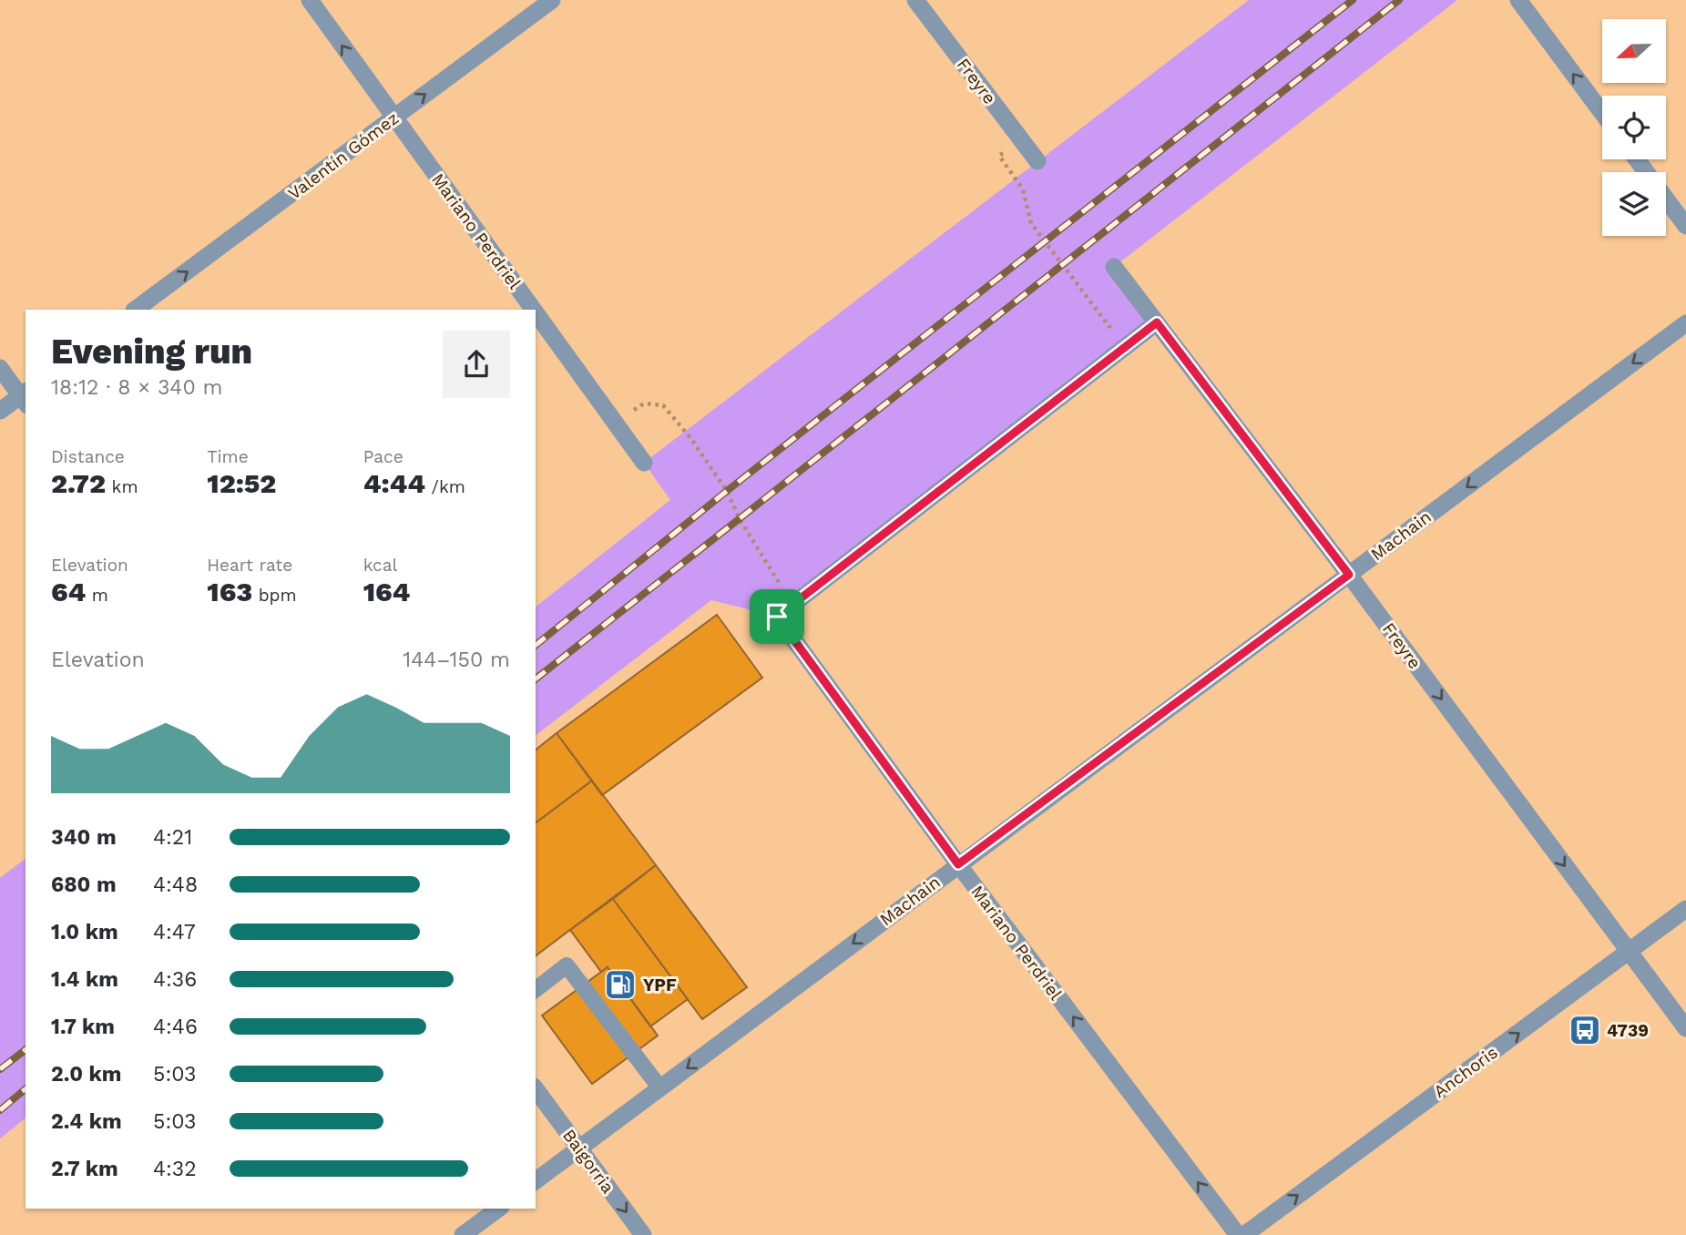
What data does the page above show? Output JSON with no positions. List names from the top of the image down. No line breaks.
{"streets":{"street":["Freyre","Valentín Gómez","Mariano Perdriel","Machain","Anchoris","Baigorria"]},"crossings":[["Freyre","Machain"],["Freyre","Anchoris"],["Valentín Gómez","Mariano Perdriel"],["Mariano Perdriel","Machain"],["Machain","Baigorria"]],"one_way":["Freyre","Valentín Gómez","Mariano Perdriel","Machain","Anchoris","Baigorria"],"places":{"fuel station":["YPF"],"bus stop":["4739"]},"north":"left","page":{"heading":["Evening run","18:12 · 8 × 340 m"],"stats":[["Distance","2.72 km"],["Time","12:52"],["Pace","4:44 /km"],["Elevation","64 m"],["Heart rate","163 bpm"],["kcal","164"]],"chart":["Elevation","144–150 m"],"list":[{"name":"340 m","note":"4:21"},{"name":"680 m","note":"4:48"},{"name":"1.0 km","note":"4:47"},{"name":"1.4 km","note":"4:36"},{"name":"1.7 km","note":"4:46"},{"name":"2.0 km","note":"5:03"},{"name":"2.4 km","note":"5:03"},{"name":"2.7 km","note":"4:32"}]}}
